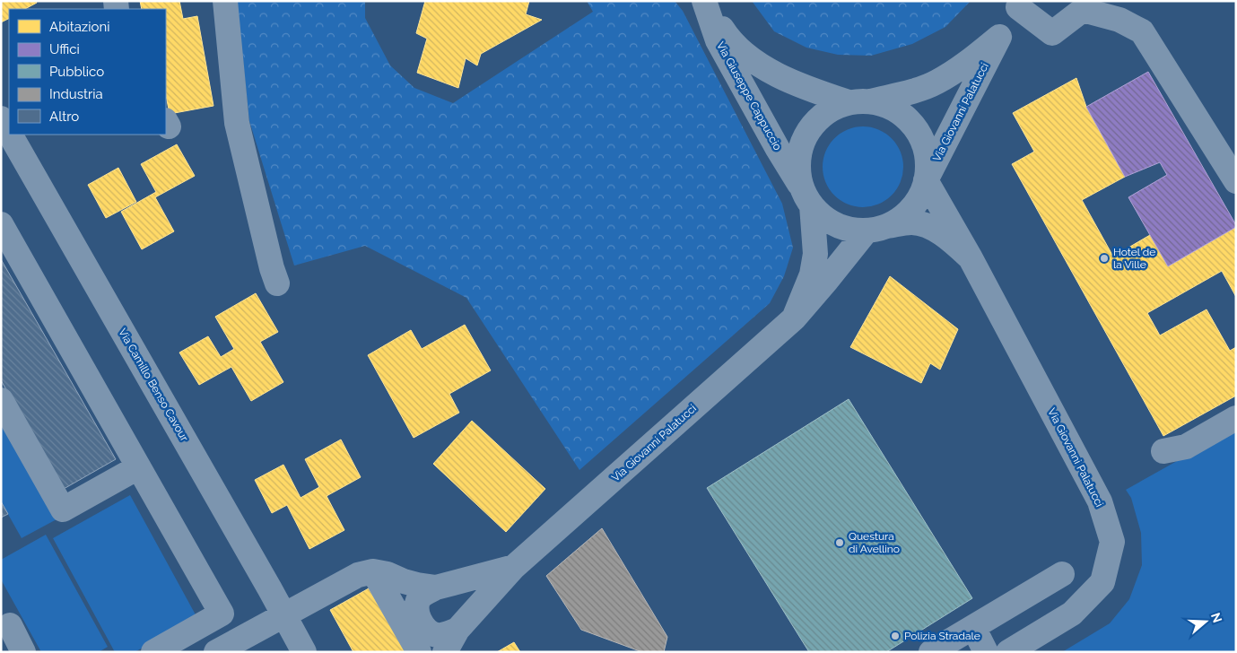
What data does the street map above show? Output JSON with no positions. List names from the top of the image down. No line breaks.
{"streets":{"street":["Via Giuseppe Cappuccio","Via Giovanni Palatucci","Via Camillo Benso Cavour"]},"crossings":[["Via Giuseppe Cappuccio","Via Giovanni Palatucci"]],"places":["Hotel de la Ville","Questura di Avellino","Polizia Stradale"],"legend":["Abitazioni","Uffici","Pubblico","Industria","Altro"],"north":"right"}
